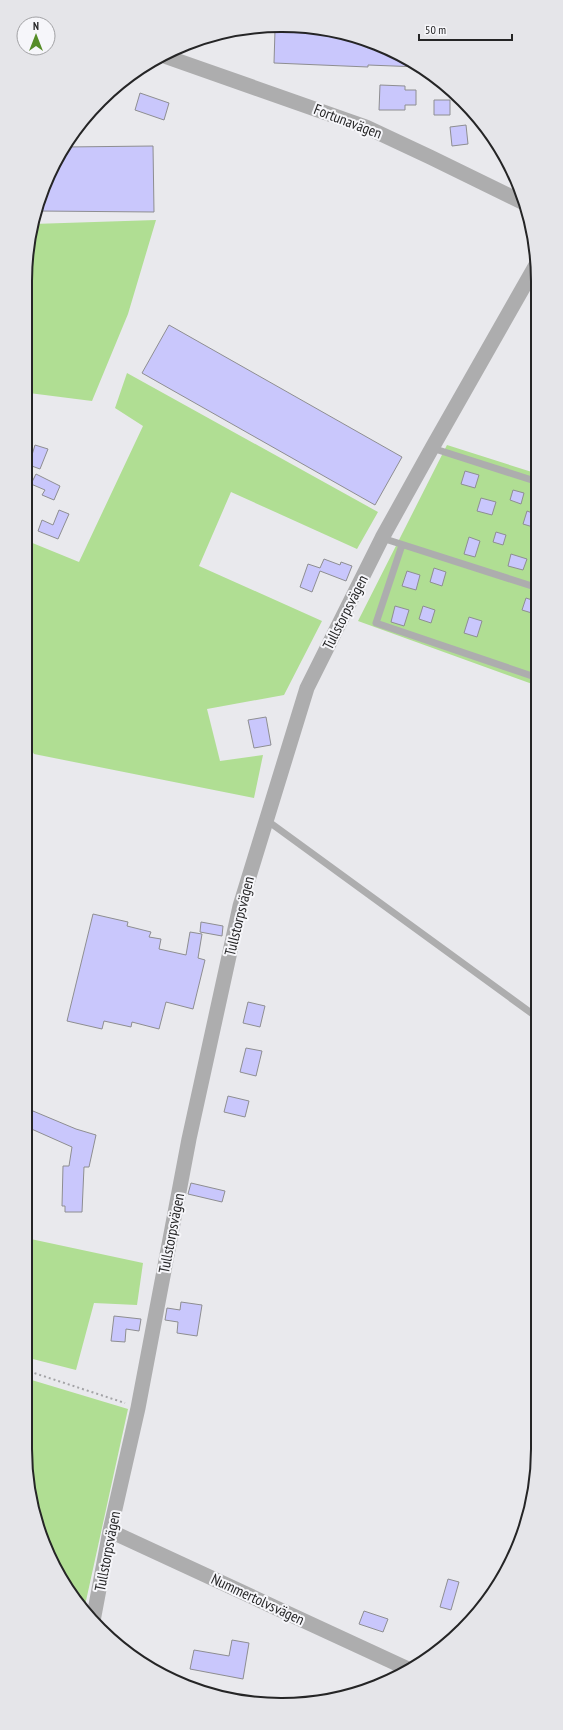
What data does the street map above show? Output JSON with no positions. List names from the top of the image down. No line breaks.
{"streets":{"street":["Fortunavägen","Tullstorpsvägen","Nummertolvsvägen"]},"crossings":[["Tullstorpsvägen","Nummertolvsvägen"]],"scale_bar":"50 m","north":"top"}
